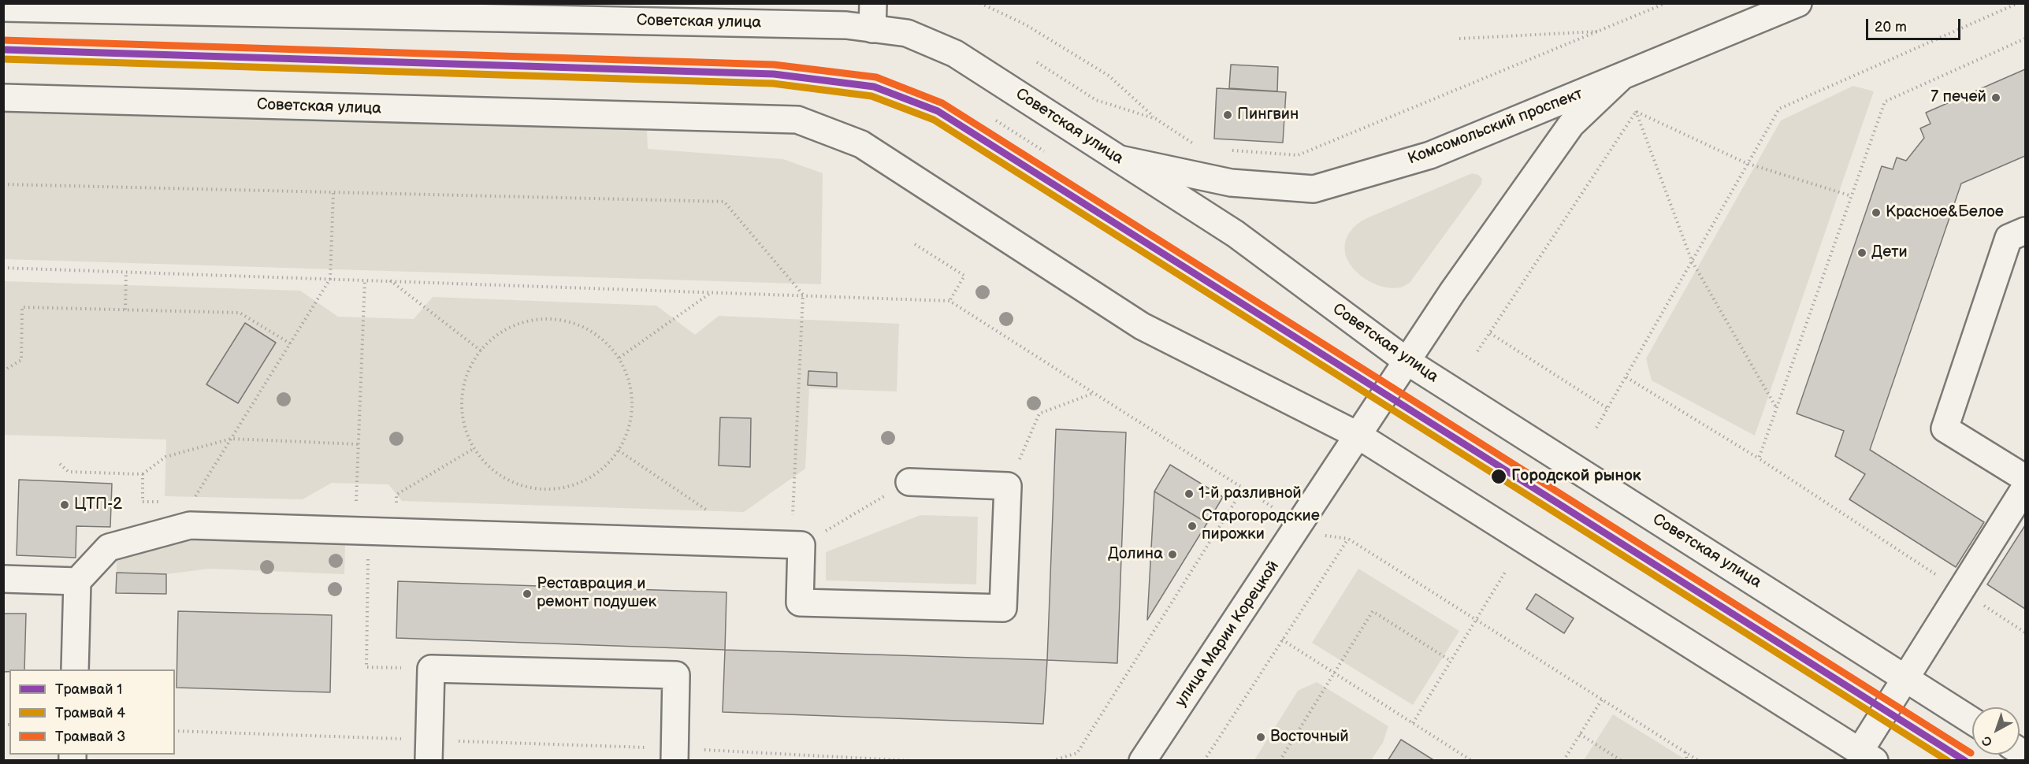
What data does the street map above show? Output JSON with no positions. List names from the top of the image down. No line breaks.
{"streets":{"main road":["Советская улица","Комсомольский проспект","улица Марии Корецкой"]},"crossings":[["Советская улица","Комсомольский проспект"],["Советская улица","улица Марии Корецкой"],["Комсомольский проспект","улица Марии Корецкой"]],"places":["7 печей","Пингвин","Красное&Белое","Дети","Городской рынок","1-й разливной","ЦТП-2","Старогородские пирожки","Долина","Реставрация и ремонт подушек","Восточный"],"lines":["tram line 3","tram line 1","tram line 4"],"legend":["Трамвай 1","Трамвай 4","Трамвай 3"],"scale_bar":"20 m","north":"bottom left"}
